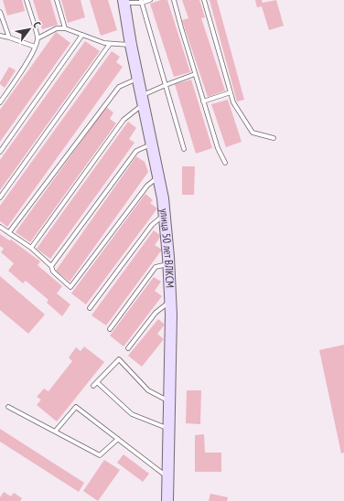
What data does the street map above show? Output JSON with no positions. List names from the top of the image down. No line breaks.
{"streets":{"street":["улица 50 лет ВЛКСМ"]},"north":"top right"}
